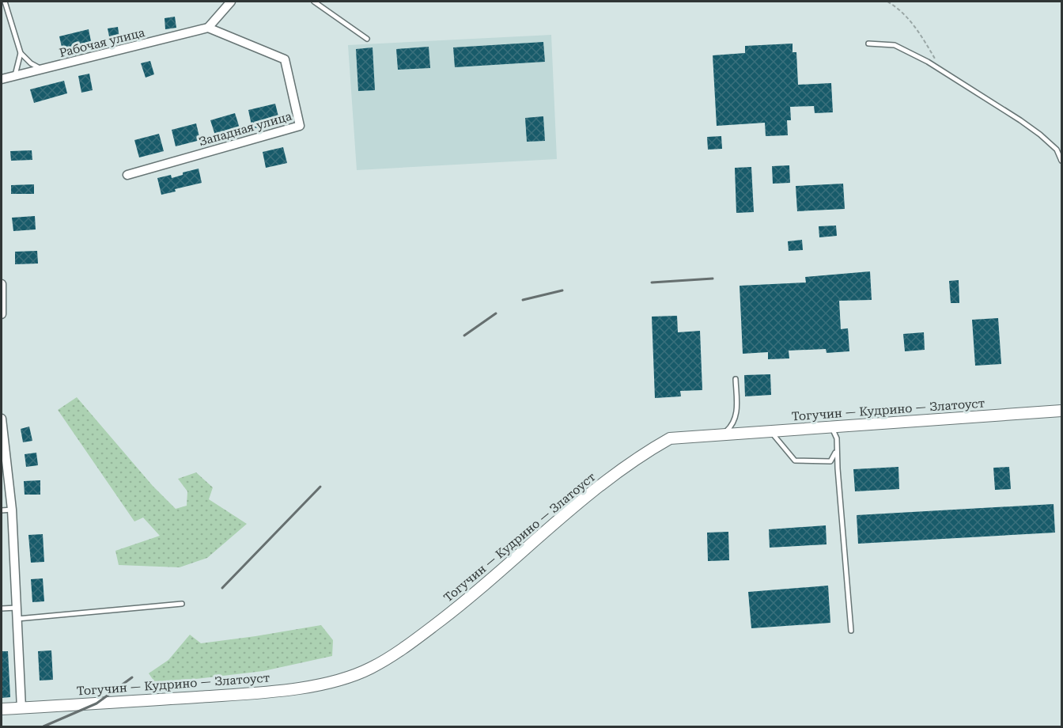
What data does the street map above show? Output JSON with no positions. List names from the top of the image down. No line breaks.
{"streets":{"street":["Рабочая улица","Западная улица","Тогучин — Кудрино — Златоуст"]},"crossings":[["Рабочая улица","Западная улица"]]}
